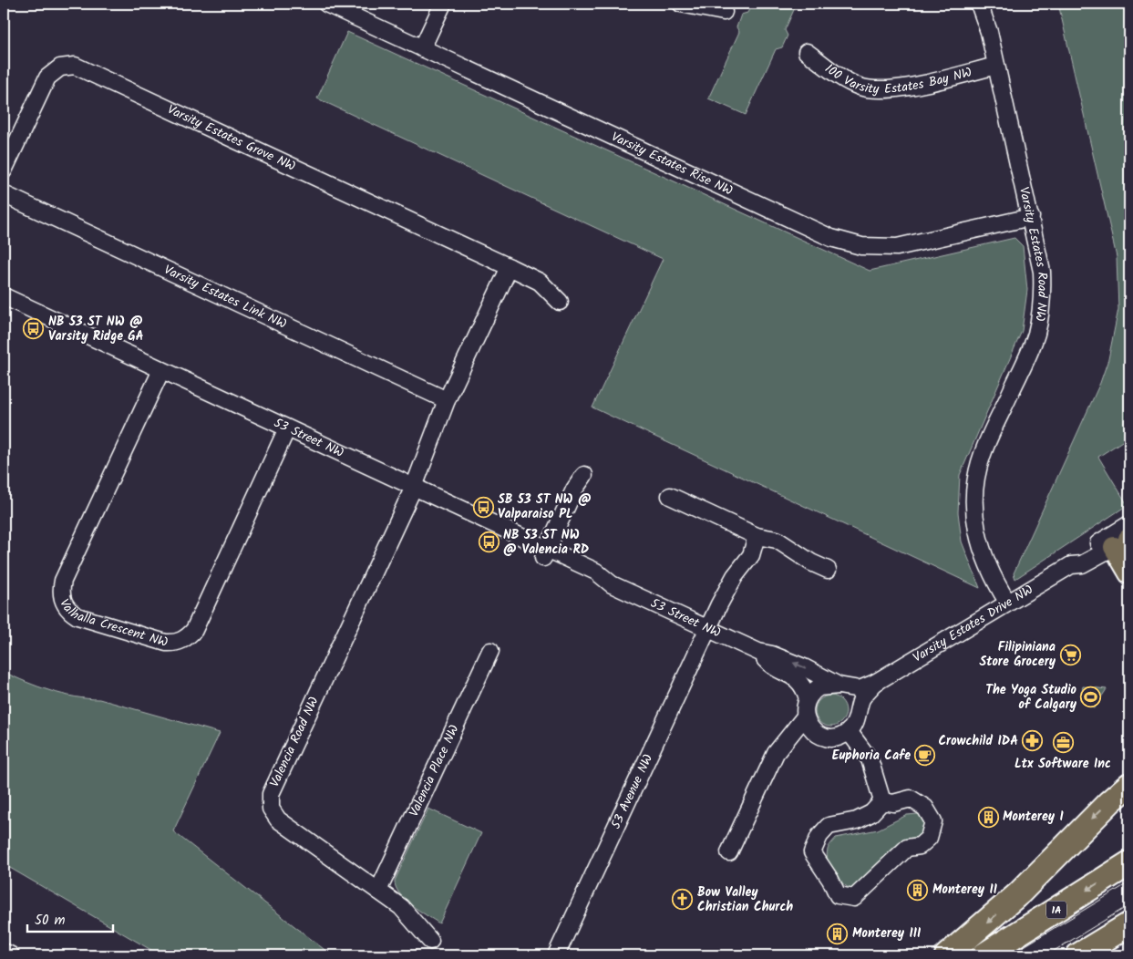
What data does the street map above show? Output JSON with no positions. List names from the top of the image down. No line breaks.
{"streets":{"highway":["1A"],"street":["100 Varsity Estates Bay NW","Varsity Estates Grove NW","Varsity Estates Rise NW","Varsity Estates Road NW","Varsity Estates Link NW","53 Street NW","Valhalla Crescent NW","Varsity Estates Drive NW","Valencia Road NW","Valencia Place NW","53 Avenue NW"]},"crossings":[["100 Varsity Estates Bay NW","Varsity Estates Road NW"],["Varsity Estates Rise NW","Varsity Estates Road NW"],["Varsity Estates Road NW","Varsity Estates Drive NW"],["53 Street NW","Valhalla Crescent NW"],["53 Street NW","Varsity Estates Drive NW"],["53 Street NW","Valencia Road NW"],["53 Street NW","53 Avenue NW"],["Valencia Road NW","Valencia Place NW"]],"places":{"bus stop":["NB 53 ST NW @ Varsity Ridge GA","SB 53 ST NW @ Valparaiso PL","NB 53 ST NW @ Valencia RD"],"supermarket":["Filipiniana Store Grocery"],"sports":["The Yoga Studio of Calgary"],"pharmacy":["Crowchild IDA"],"office":["Ltx Software Inc"],"cafe":["Euphoria Cafe"],"building":["Monterey I","Monterey II","Monterey III"],"church":["Bow Valley Christian Church"]},"scale_bar":"50 m"}
